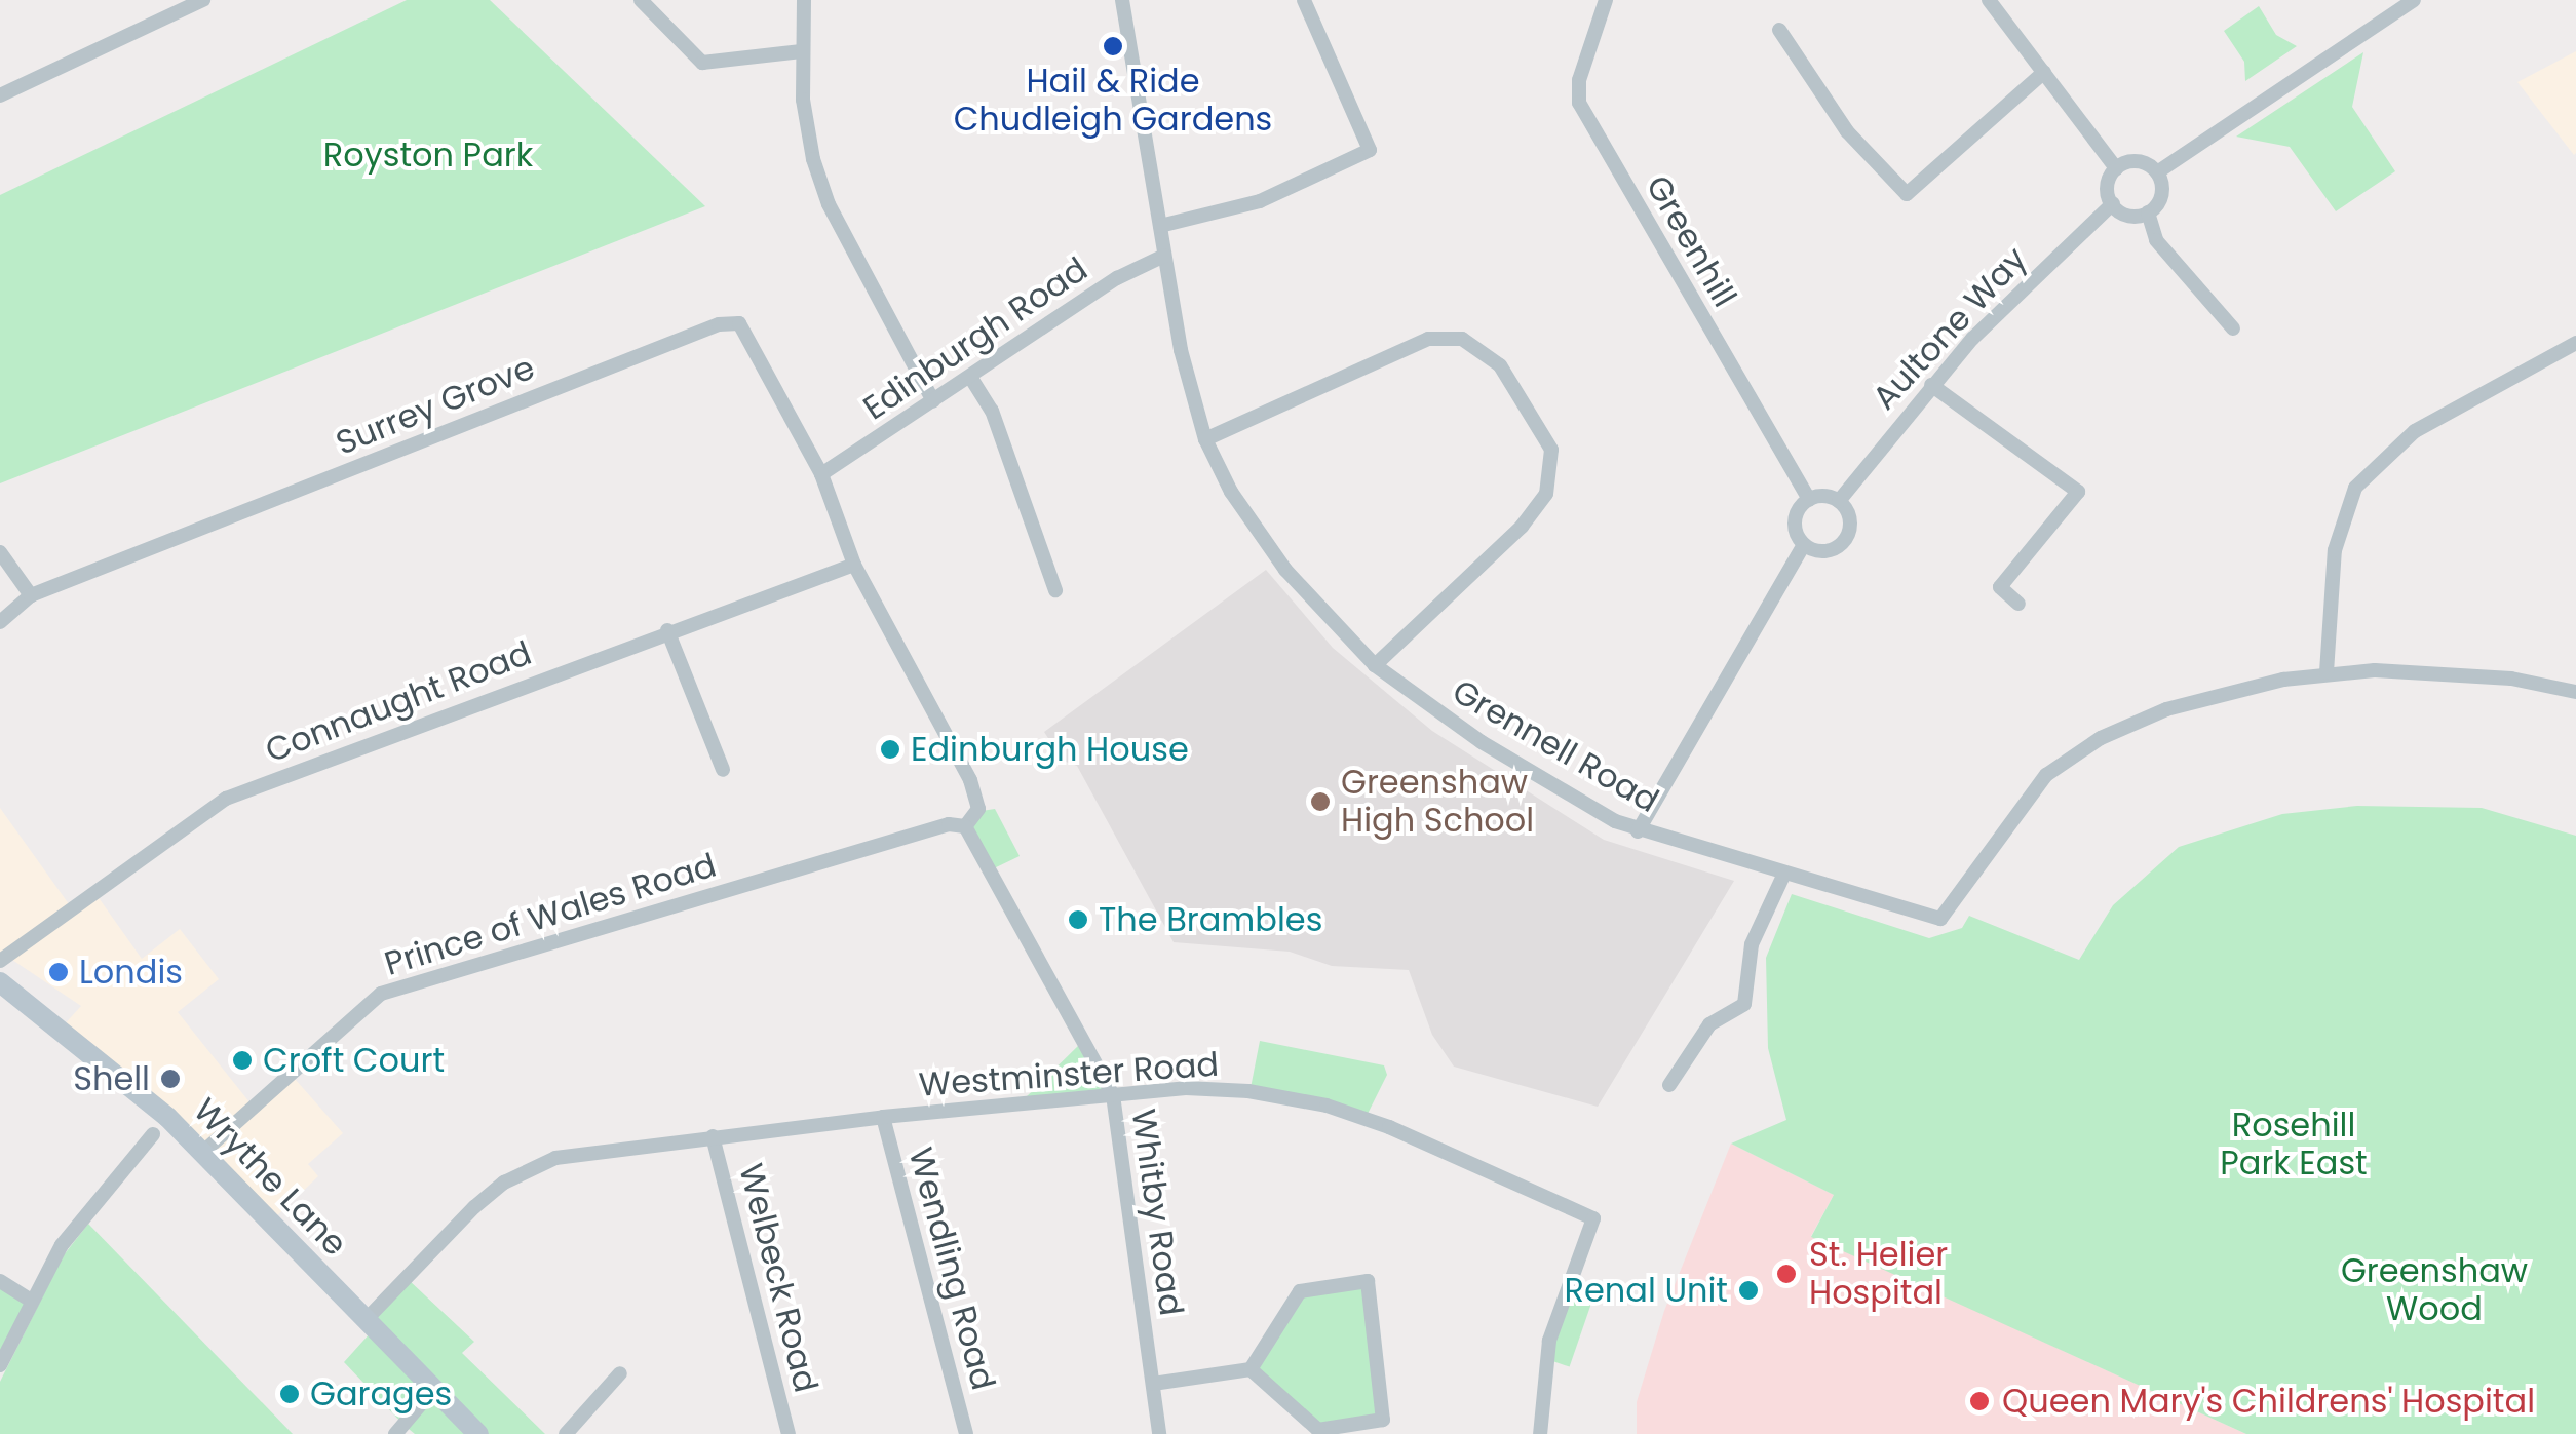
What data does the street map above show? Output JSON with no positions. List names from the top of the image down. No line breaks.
{"streets":{"main road":["Wrythe Lane"],"street":["Greenhill","Aultone Way","Edinburgh Road","Surrey Grove","Connaught Road","Grennell Road","Prince of Wales Road","Westminster Road","Whitby Road","Wendling Road","Welbeck Road"]},"crossings":[["Greenhill","Aultone Way"],["Edinburgh Road","Surrey Grove"],["Edinburgh Road","Grennell Road"],["Prince of Wales Road","Wrythe Lane"],["Prince of Wales Road","Whitby Road"],["Westminster Road","Wrythe Lane"],["Westminster Road","Whitby Road"],["Westminster Road","Wendling Road"],["Westminster Road","Welbeck Road"]],"parks":["Royston Park","Rosehill Park East","Greenshaw Wood"],"places":["Hail & Ride Chudleigh Gardens","Edinburgh House","Greenshaw High School","The Brambles","Londis","Croft Court","Shell","St. Helier Hospital","Renal Unit","Garages","Queen Mary's Childrens' Hospital"]}
